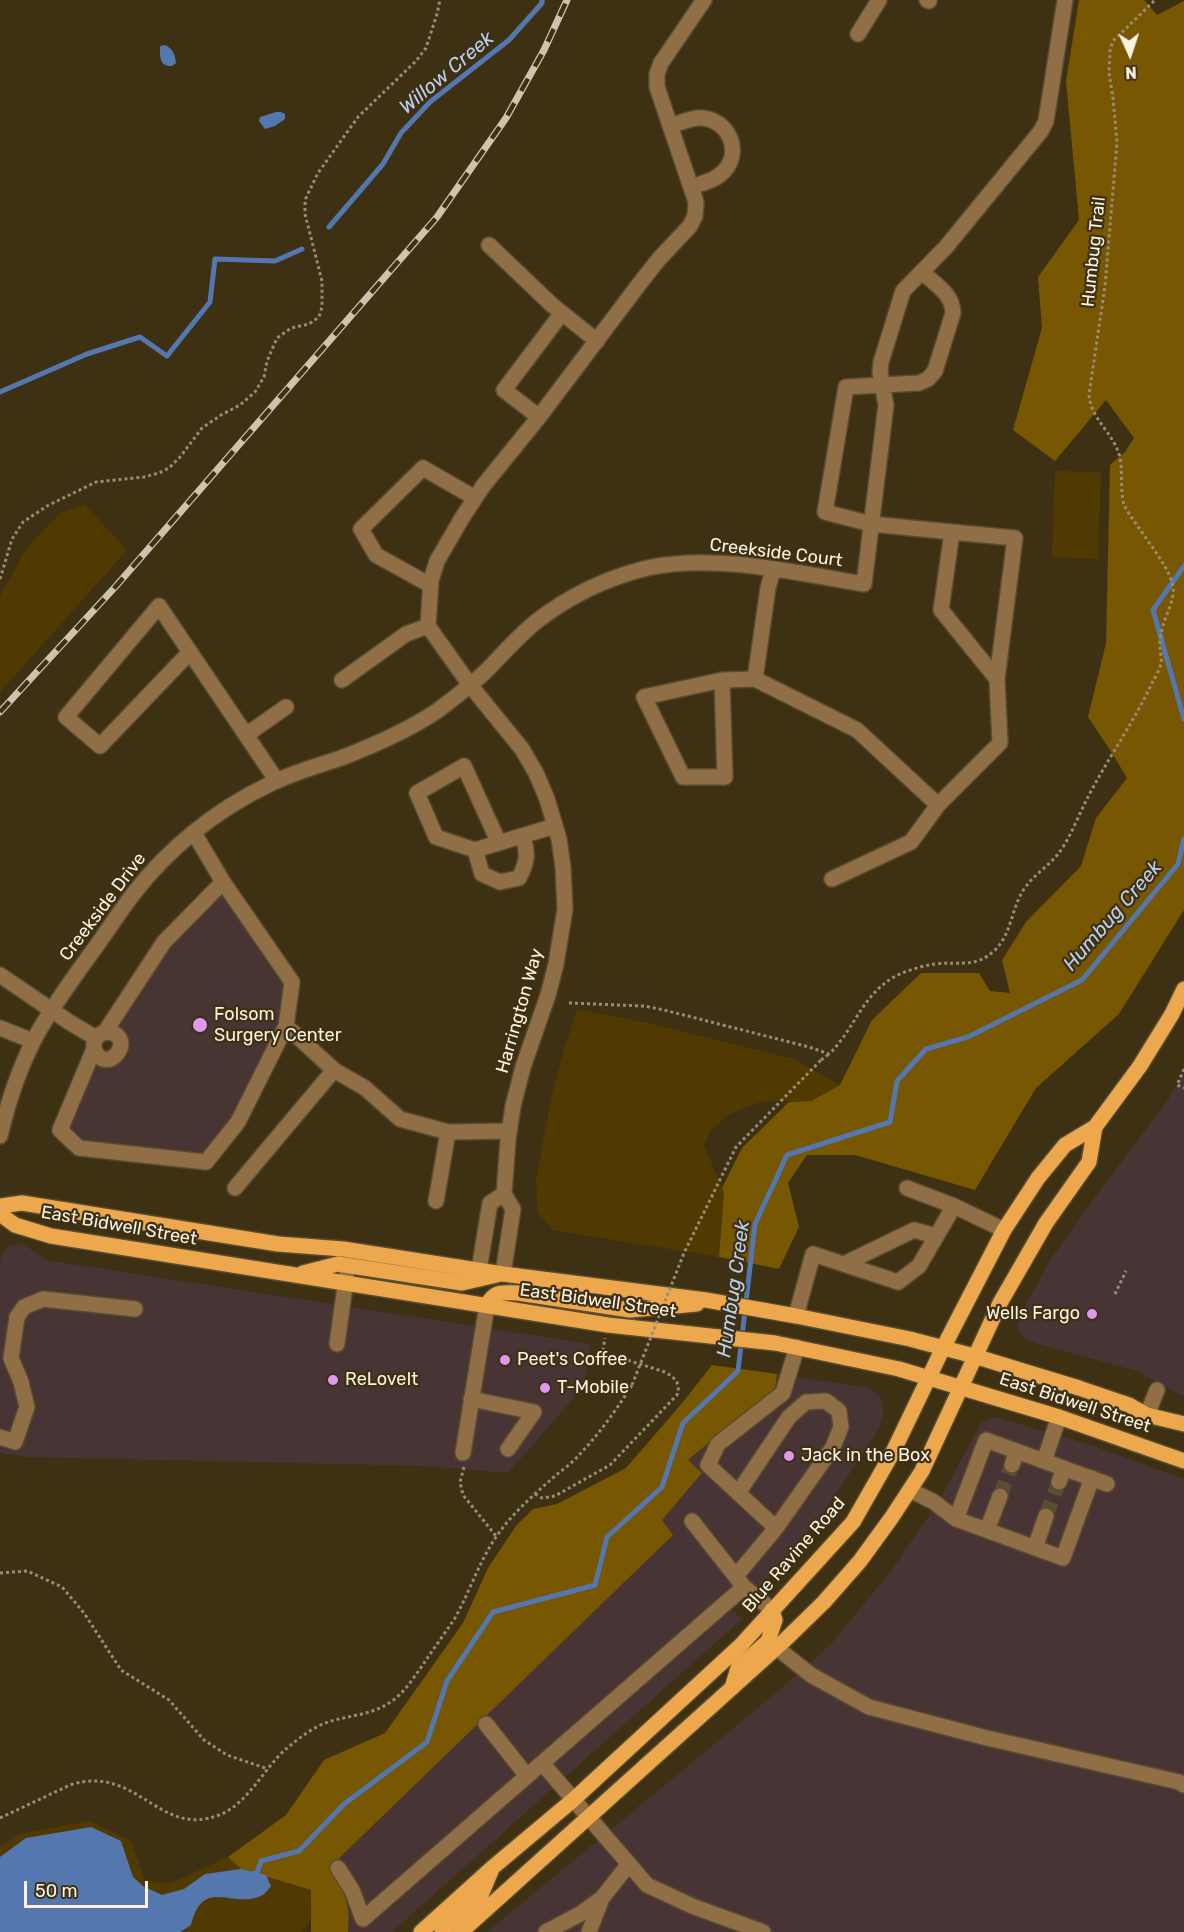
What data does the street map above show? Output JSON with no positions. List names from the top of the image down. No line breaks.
{"streets":{"main road":["East Bidwell Street","Blue Ravine Road"],"street":["Creekside Court","Creekside Drive","Harrington Way"],"path":["Humbug Trail"]},"crossings":[["Creekside Court","Creekside Drive"],["Creekside Court","Harrington Way"],["Creekside Drive","Harrington Way"],["Harrington Way","East Bidwell Street"],["East Bidwell Street","Blue Ravine Road"]],"water":["Willow Creek","Humbug Creek"],"places":["Folsom Surgery Center","Wells Fargo","Peet's Coffee","ReLoveIt","T-Mobile","Jack in the Box"],"scale_bar":"50 m","north":"bottom"}
